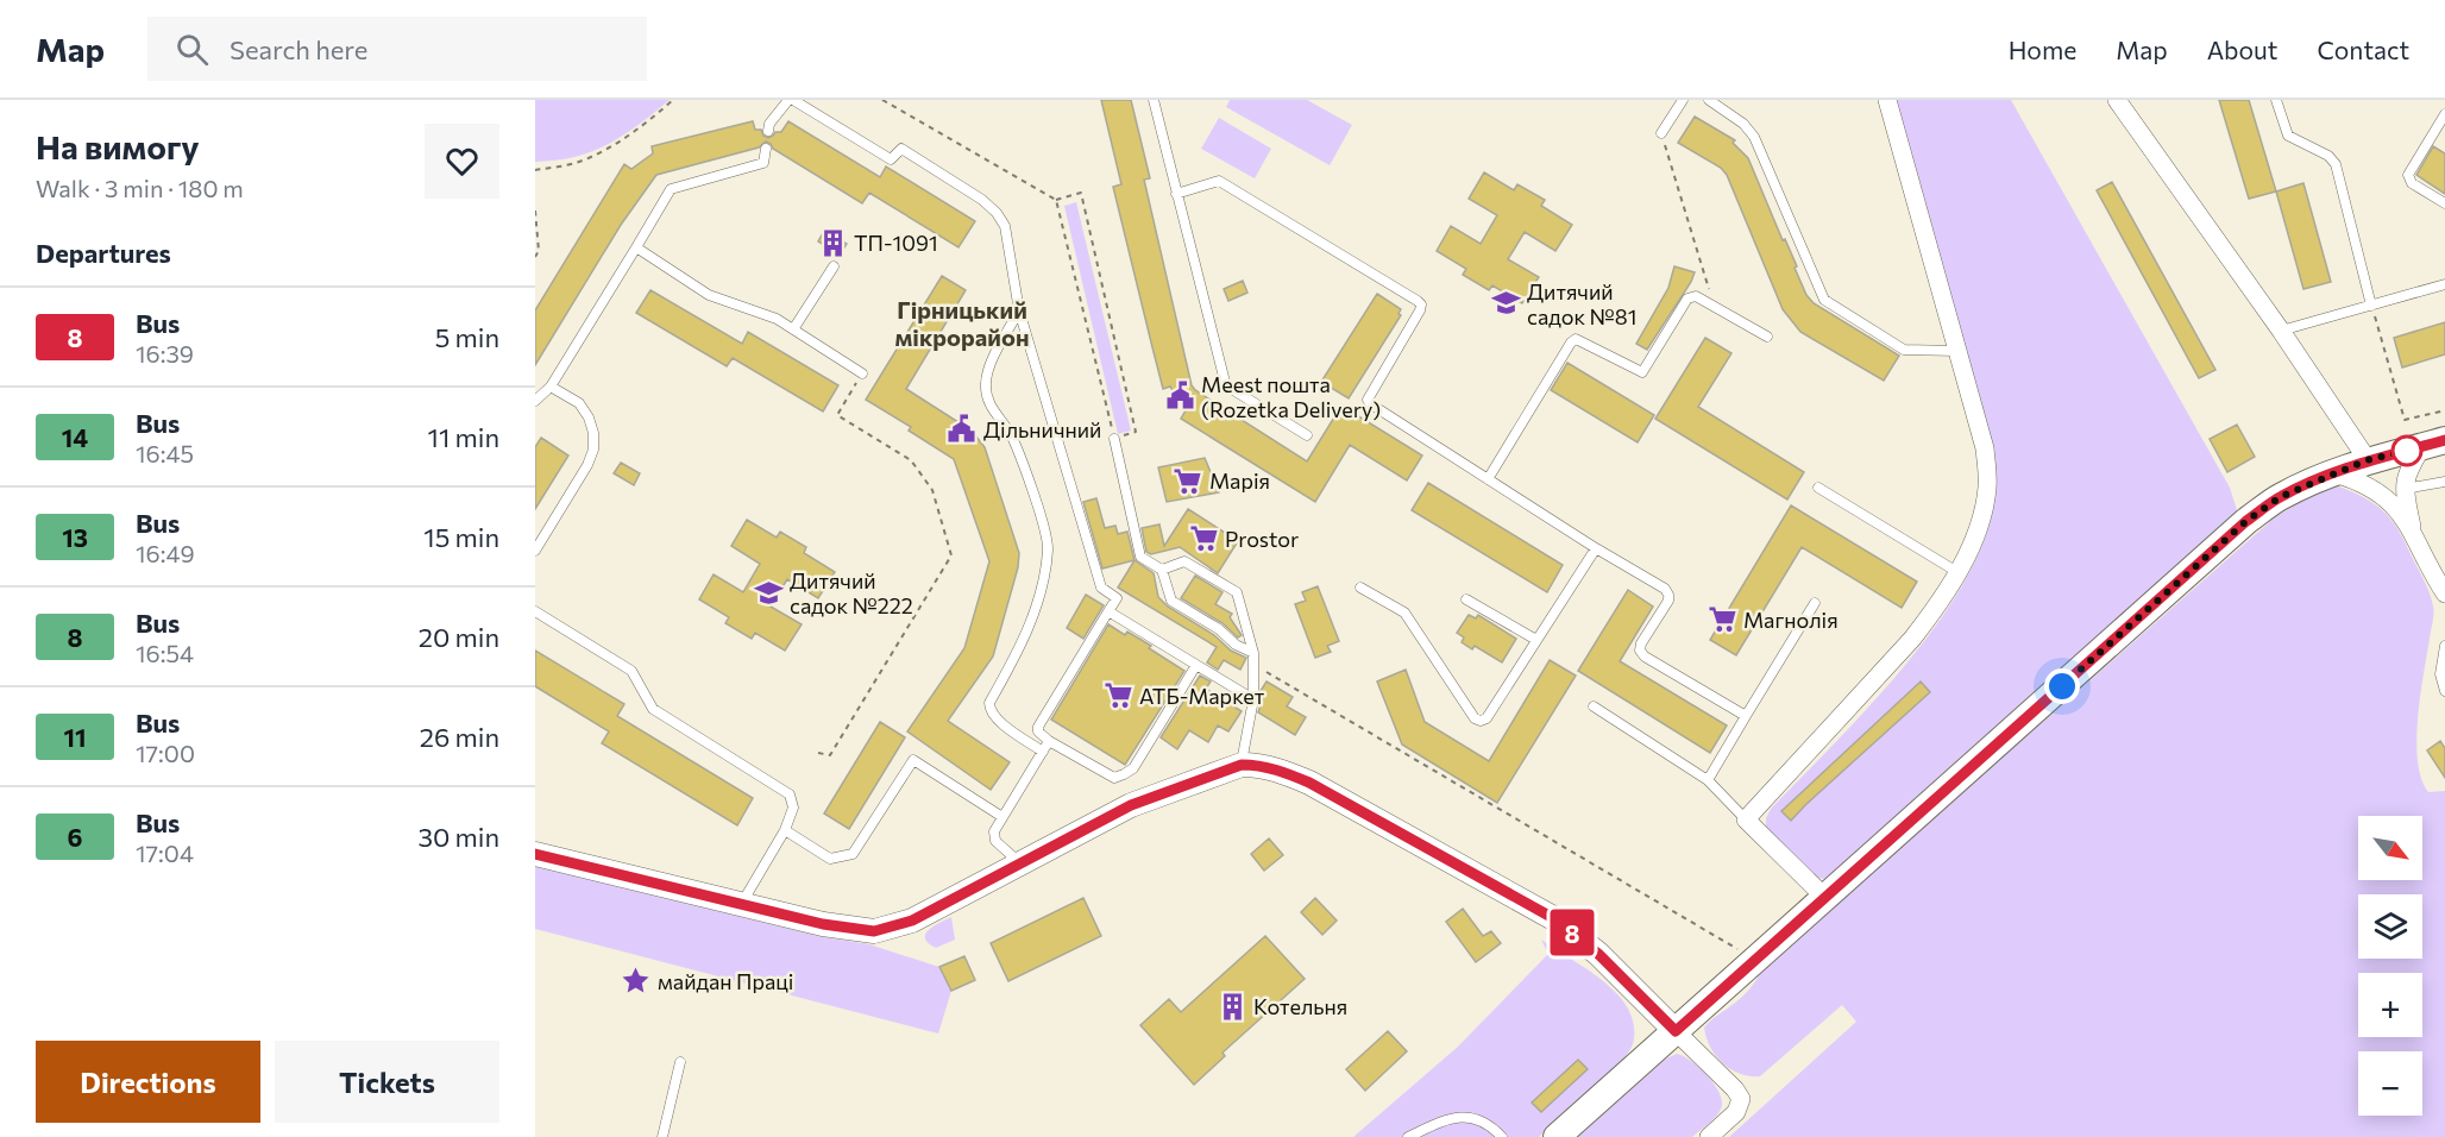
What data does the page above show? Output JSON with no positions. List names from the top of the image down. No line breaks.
{"districts":["Гірницький мікрорайон"],"places":{"building":["ТП-1091","Котельня"],"school or university":["Дитячий садок №81","Дитячий садок №222"],"public building":["Meest пошта (Rozetka Delivery)","Дільничний"],"supermarket":["Марія","Prostor","Магнолія","АТБ-Маркет"],"place":["майдан Праці"]},"lines":["bus line 8"],"north":"bottom right","page":{"header":"Map","search":"Search here","nav":["Home","Map","About","Contact"],"heading":[["На вимогу","Walk · 3 min · 180 m"],"Departures"],"on_map":"8","list":[{"mark":"8","name":"Bus","note":"16:39","value":"5 min"},{"mark":"14","name":"Bus","note":"16:45","value":"11 min"},{"mark":"13","name":"Bus","note":"16:49","value":"15 min"},{"mark":"8","name":"Bus","note":"16:54","value":"20 min"},{"mark":"11","name":"Bus","note":"17:00","value":"26 min"},{"mark":"6","name":"Bus","note":"17:04","value":"30 min"}],"map_buttons":["+","−"],"buttons":["Directions","Tickets"]}}
